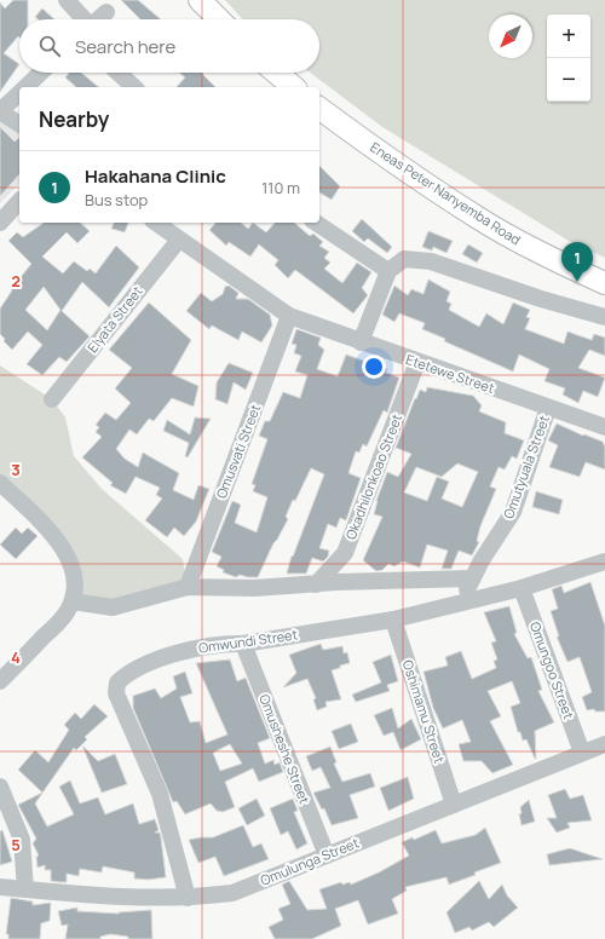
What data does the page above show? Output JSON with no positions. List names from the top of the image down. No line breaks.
{"streets":{"main road":["Eneas Peter Nanyemba Road"],"street":["Elyata Street","Etetewe Street","Omusvati Street","Omutyuala Street","Okadhilonkoao Street","Omwundi Street","Omungoo Street","Oshimamu Street","Omusheshe Street","Omulunga Street"]},"crossings":[["Elyata Street","Etetewe Street"],["Etetewe Street","Omusvati Street"],["Etetewe Street","Omutyuala Street"],["Etetewe Street","Okadhilonkoao Street"],["Omutyuala Street","Omwundi Street"],["Omwundi Street","Omungoo Street"],["Omwundi Street","Oshimamu Street"],["Omwundi Street","Omusheshe Street"],["Omwundi Street","Omulunga Street"],["Omungoo Street","Omulunga Street"],["Oshimamu Street","Omulunga Street"],["Omusheshe Street","Omulunga Street"]],"north":"bottom left","page":{"map_buttons":["+","−"],"search":"Search here","heading":"Nearby","list":[{"mark":"1","name":"Hakahana Clinic","note":"Bus stop","value":"110 m"}],"pins":"1"},"grid":{"rows":["2","3","4","5"]}}
